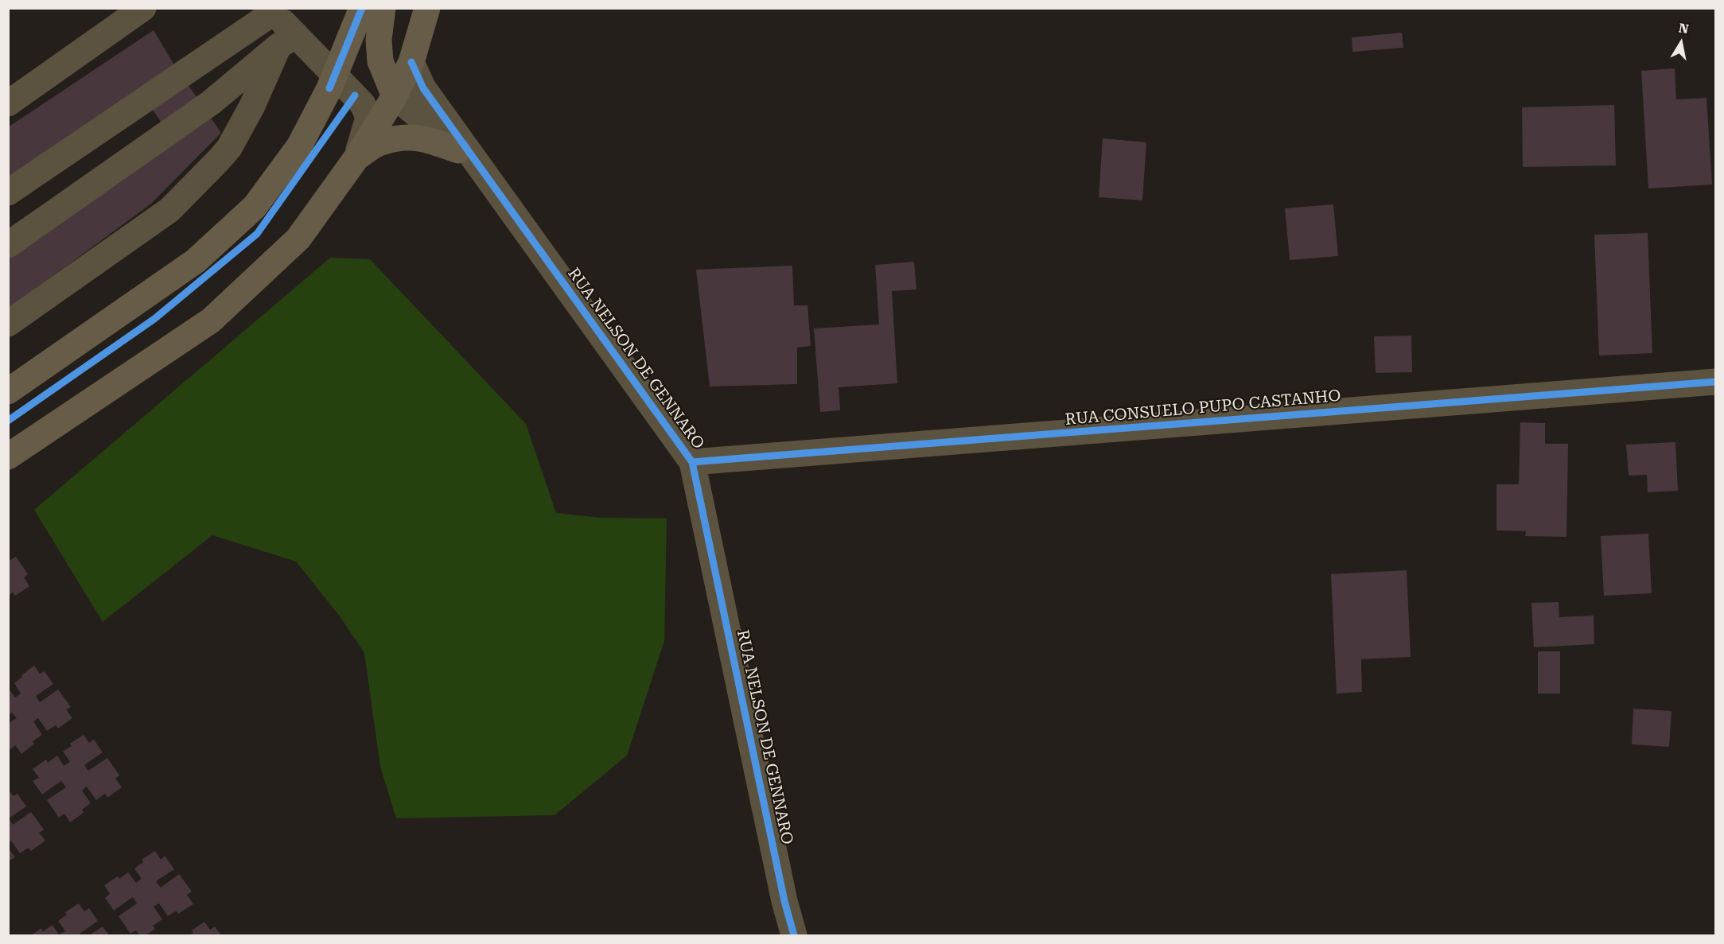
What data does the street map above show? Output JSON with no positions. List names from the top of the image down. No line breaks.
{"streets":{"street":["RUA NELSON DE GENNARO","RUA CONSUELO PUPO CASTANHO"]},"crossings":[["RUA NELSON DE GENNARO","RUA CONSUELO PUPO CASTANHO"]],"north":"top"}
